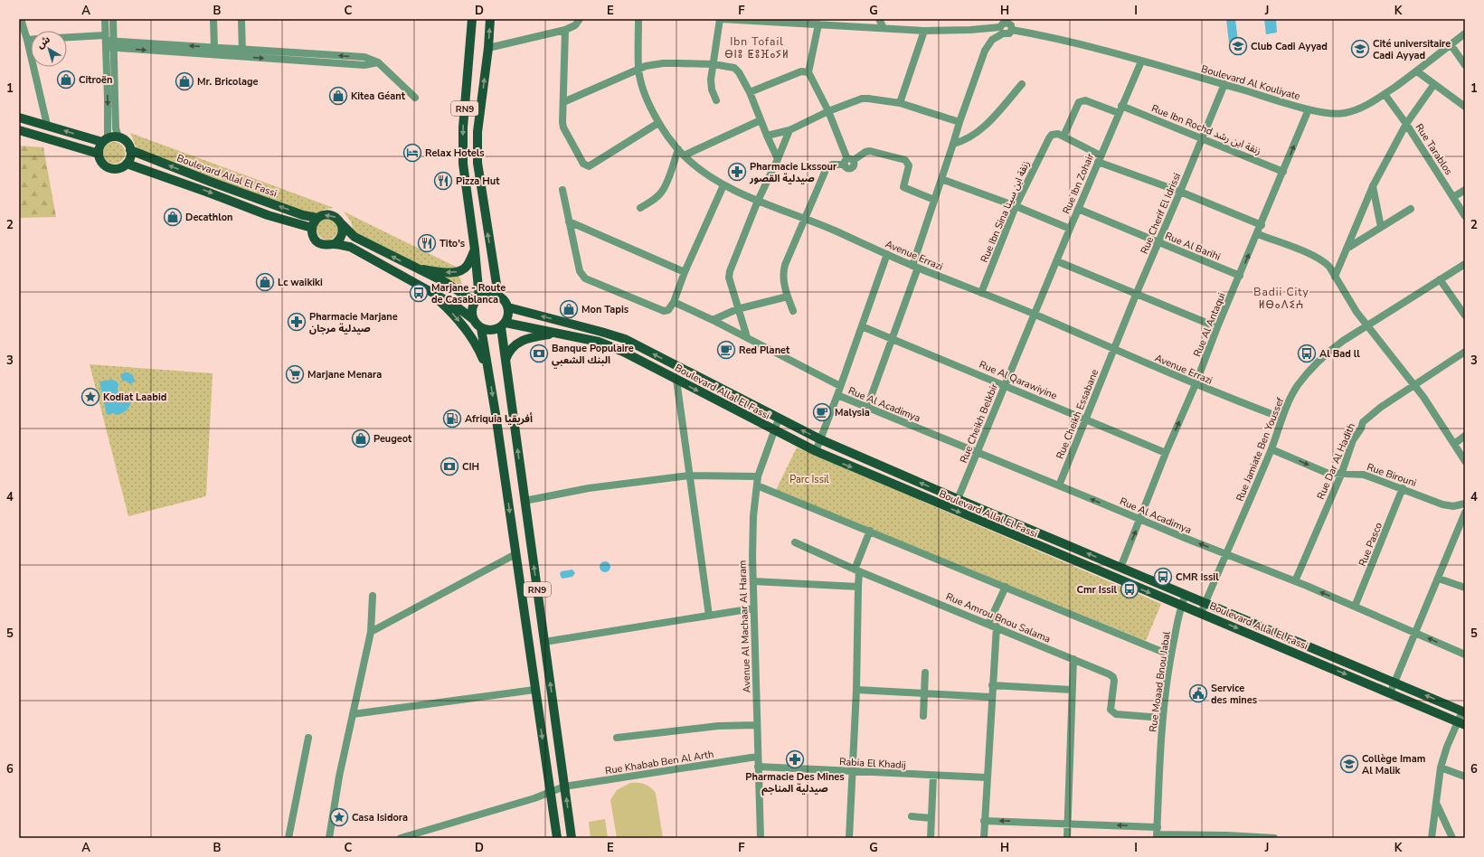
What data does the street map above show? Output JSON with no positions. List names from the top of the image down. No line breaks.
{"streets":{"main road":["RN9","Boulevard Allal El Fassi"],"street":["Boulevard Al Kouliyate","Rue Ibn Rochd زنقة ابن رشد","Rue Tarablos","Rue Ibn Zohair","Rue Ibn Sina زنقة ابن سينا","Rue Cherif El Idrissi","Rue Al Barihi","Avenue Errazi","Rue Al Antaqui","Rue Al Qarawiyine","Rue Al Acadimya","Rue Cheikh Essabane","Rue Cheikh Belkbir","Rue Jamiate Ben Youssef","Rue Dar Al Hadith","Rue Birouni","Rue Pasco","Rue Amrou Bnou Salama","Avenue Al Machaar Al Haram","Rue Moaad Bnou Jabal","Rue Khabab Ben Al Arth","Rabia El Khadij"]},"crossings":[["Boulevard Al Kouliyate","Rue Tarablos"],["Boulevard Al Kouliyate","Rue Ibn Zohair"],["Boulevard Al Kouliyate","Rue Cherif El Idrissi"],["Boulevard Al Kouliyate","Rue Al Antaqui"],["RN9","Boulevard Allal El Fassi"],["RN9","Rue Khabab Ben Al Arth"],["Rue Ibn Rochd زنقة ابن رشد","Rue Ibn Zohair"],["Rue Ibn Rochd زنقة ابن رشد","Rue Ibn Sina زنقة ابن سينا"],["Rue Ibn Rochd زنقة ابن رشد","Rue Cherif El Idrissi"],["Rue Ibn Rochd زنقة ابن رشد","Rue Al Antaqui"],["Boulevard Allal El Fassi","Rue Al Antaqui"],["Boulevard Allal El Fassi","Rue Cheikh Belkbir"],["Boulevard Allal El Fassi","Rue Jamiate Ben Youssef"],["Boulevard Allal El Fassi","Avenue Al Machaar Al Haram"],["Boulevard Allal El Fassi","Rue Moaad Bnou Jabal"],["Rue Ibn Zohair","Rue Al Barihi"],["Rue Ibn Zohair","Avenue Errazi"],["Rue Ibn Zohair","Rue Cheikh Belkbir"],["Rue Ibn Sina زنقة ابن سينا","Avenue Errazi"],["Rue Cherif El Idrissi","Rue Al Barihi"],["Rue Cherif El Idrissi","Avenue Errazi"],["Rue Cherif El Idrissi","Rue Cheikh Essabane"],["Rue Al Barihi","Rue Al Antaqui"],["Avenue Errazi","Rue Al Antaqui"],["Avenue Errazi","Rue Cheikh Essabane"],["Avenue Errazi","Rue Cheikh Belkbir"],["Avenue Errazi","Rue Jamiate Ben Youssef"],["Rue Al Antaqui","Rue Al Qarawiyine"],["Rue Al Antaqui","Rue Al Acadimya"],["Rue Al Qarawiyine","Rue Cheikh Essabane"],["Rue Al Qarawiyine","Rue Cheikh Belkbir"],["Rue Al Acadimya","Rue Cheikh Essabane"],["Rue Al Acadimya","Rue Cheikh Belkbir"],["Rue Al Acadimya","Rue Jamiate Ben Youssef"],["Rue Al Acadimya","Rue Dar Al Hadith"],["Rue Al Acadimya","Rue Pasco"],["Rue Jamiate Ben Youssef","Rue Birouni"],["Rue Dar Al Hadith","Rue Birouni"],["Rue Birouni","Rue Pasco"],["Rue Amrou Bnou Salama","Rue Moaad Bnou Jabal"],["Avenue Al Machaar Al Haram","Rue Khabab Ben Al Arth"],["Avenue Al Machaar Al Haram","Rabia El Khadij"]],"one_way":["Rue Al Antaqui","Rue Al Acadimya","Rue Birouni"],"districts":["Ibn Tofail ⴱⵏⵓ ⵟⵓⴼⴰⵢⵍ","Badii City ⵍⴱⴰⴷⵉⵄ"],"parks":["Parc Issil"],"places":{"school or university":["Club Cadi Ayyad","Cité universitaire Cadi Ayyad","Collège Imam Al Malik"],"shop":["Citroën","Mr. Bricolage","Kitea Géant","Decathlon","Lc waikiki","Mon Tapis","Peugeot"],"hotel":["Relax Hotels"],"pharmacy":["Pharmacie Lkssour صيدلية القصور","Pharmacie Marjane صيدلية مرجان","Pharmacie Des Mines صيدلية المناجم"],"restaurant":["Pizza Hut","Tito's"],"bus stop":["Marjane - Route de Casablanca","Al Bad ll","CMR Issil","Cmr Issil"],"cafe":["Red Planet","Malysia"],"bank":["Banque Populaire البنك الشعبي","CIH"],"supermarket":["Marjane Menara"],"place":["Kodiat Laabid","Casa Isidora"],"fuel station":["Afriquia أفريقيا"],"public building":["Service des mines"]},"north":"top left","grid":{"columns":["A","B","C","D","E","F","G","H","I","J","K"],"rows":["1","2","3","4","5","6"]}}
